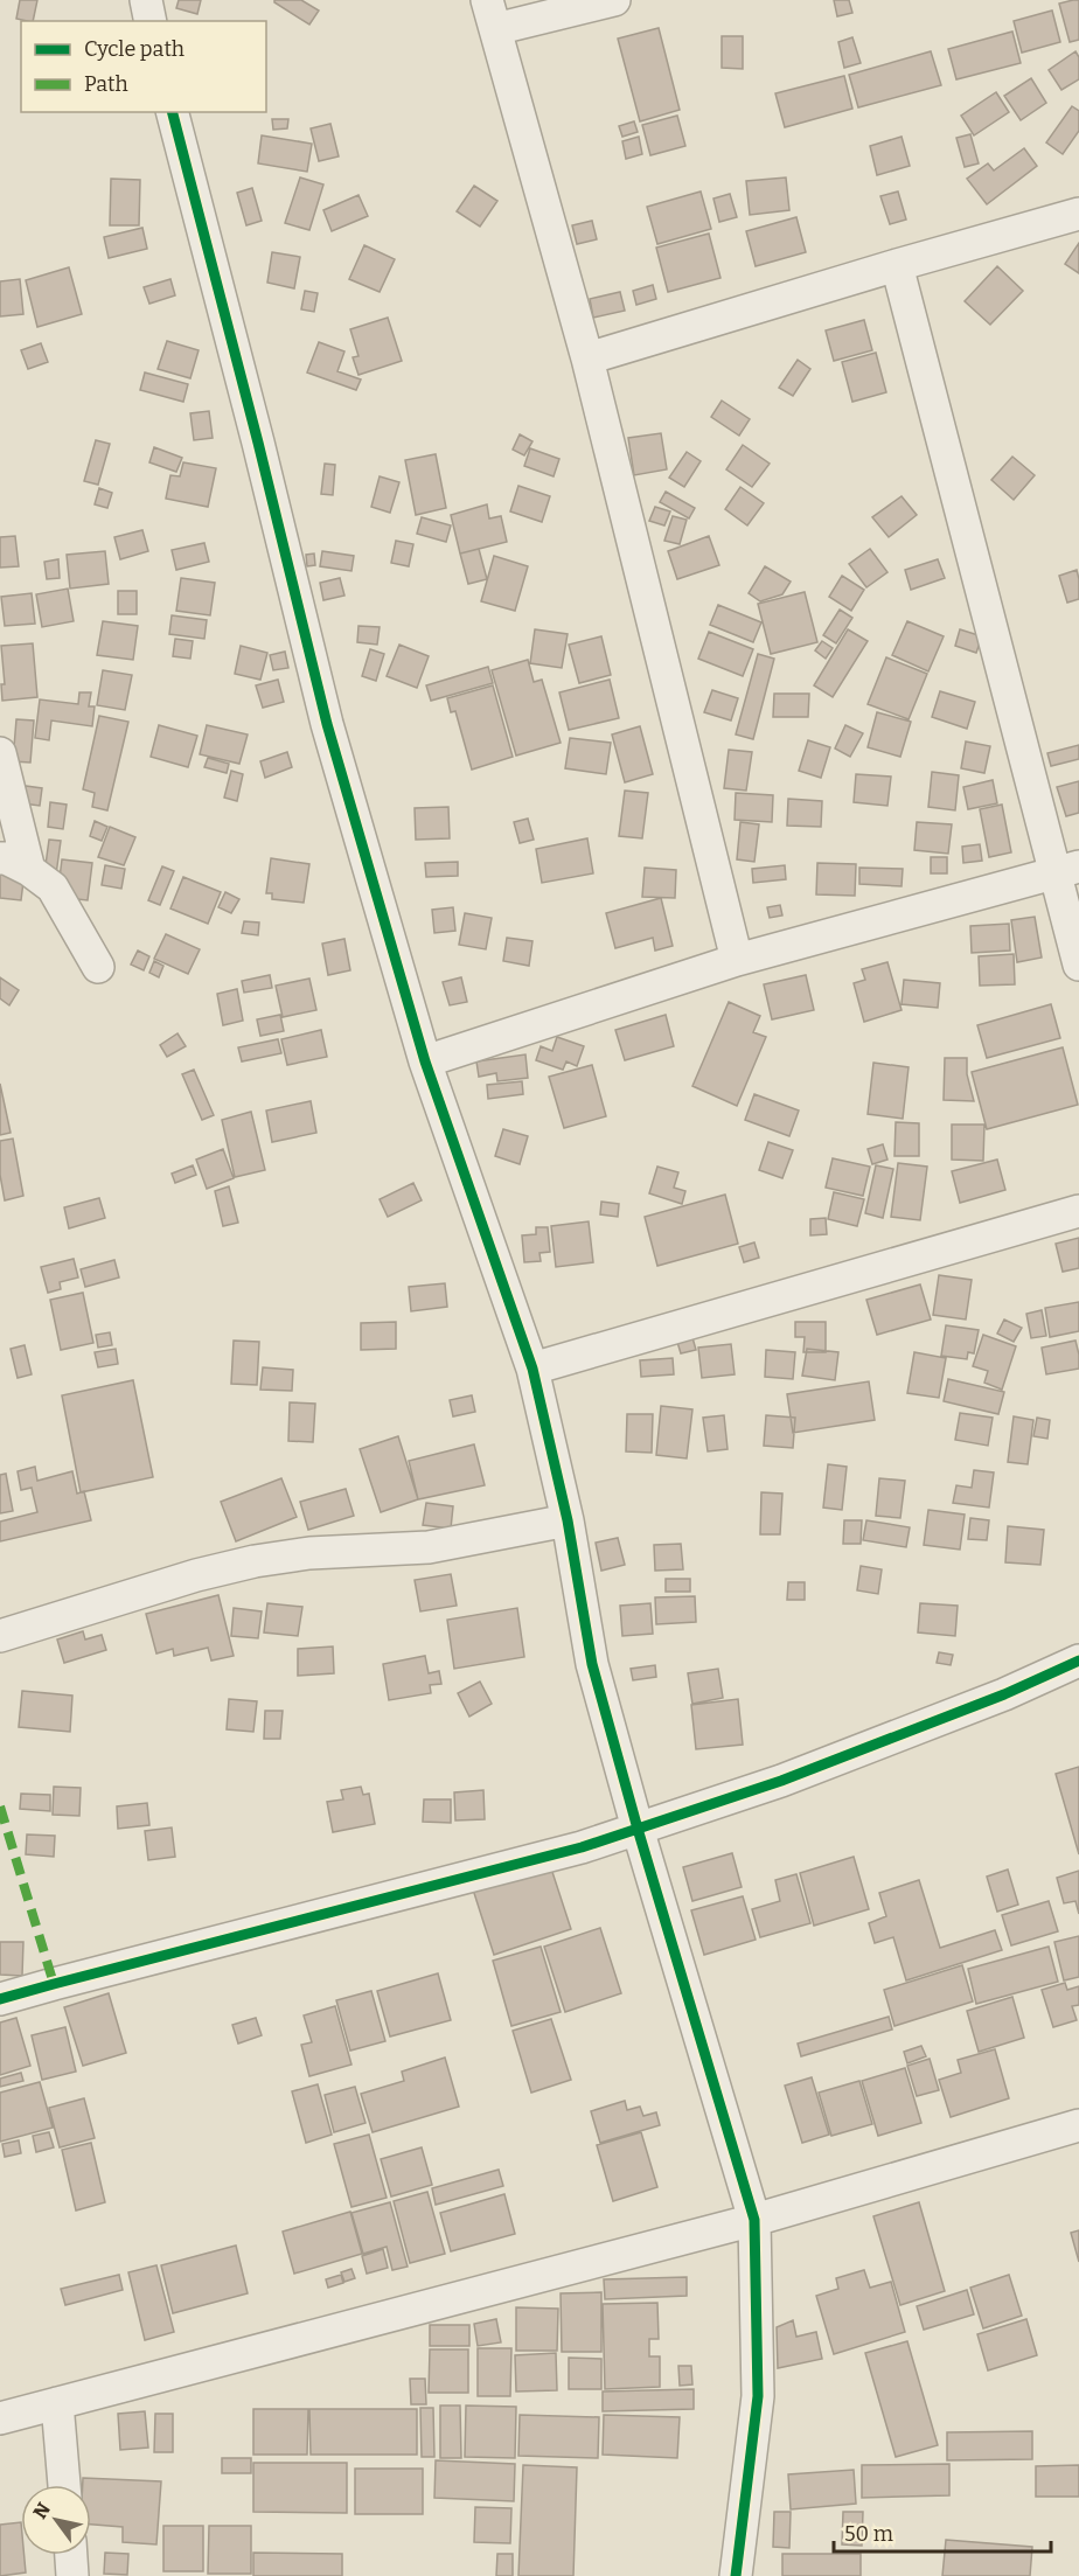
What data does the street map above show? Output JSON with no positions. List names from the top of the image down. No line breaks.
{"legend":["Cycle path","Path"],"scale_bar":"50 m","north":"top left"}
